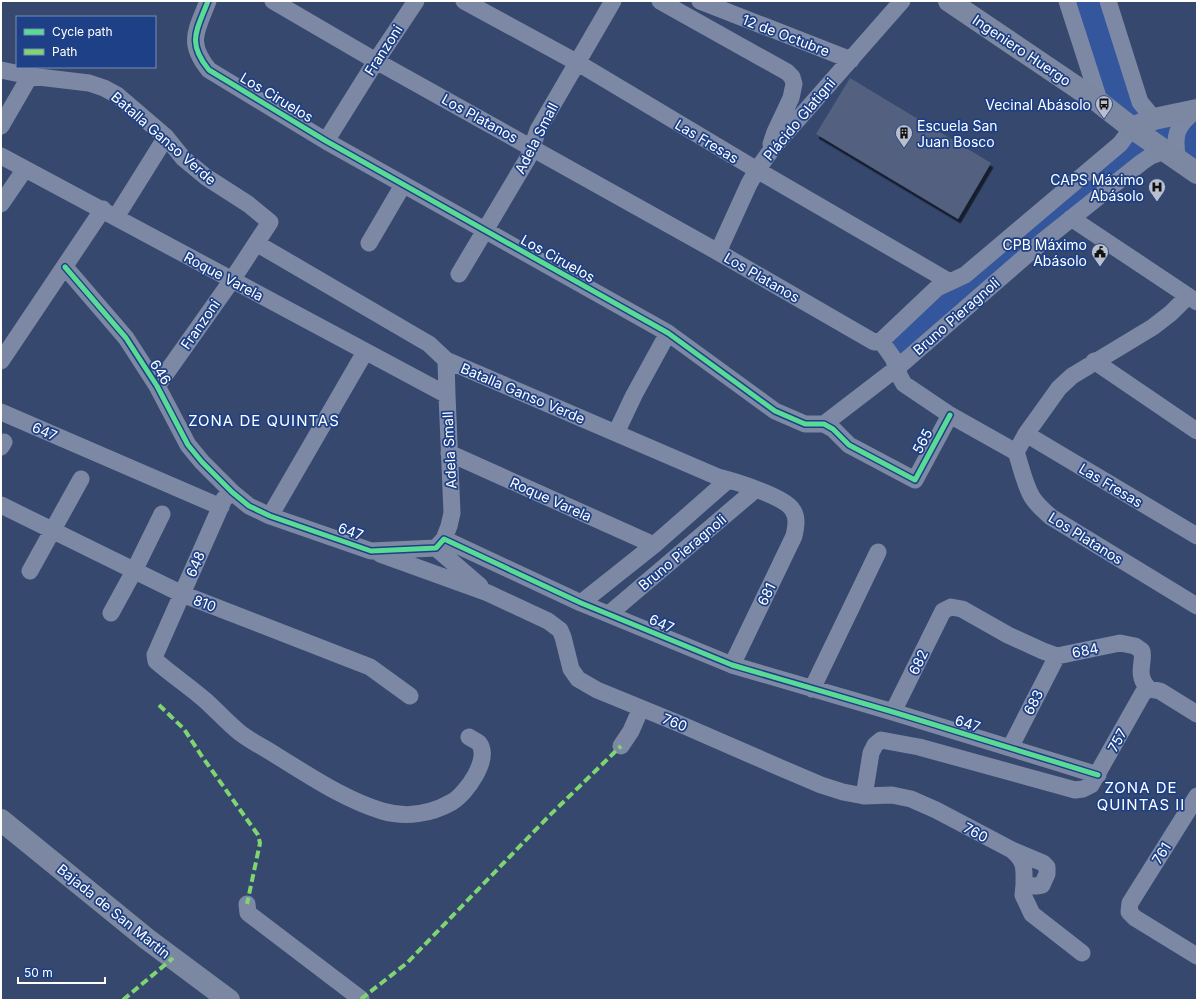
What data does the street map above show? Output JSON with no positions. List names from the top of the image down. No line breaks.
{"streets":{"main road":["Ingeniero Huergo","Bajada de San Martín"],"street":["12 de Octubre","Franzoni","Los Ciruelos","Los Platanos","Plácido Glatigni","Batalla Ganso Verde","Adela Small","Las Fresas","Roque Varela","Bruno Pieragnoli","646","647","565","648","681","810","684","682","683","760","757","761"]},"crossings":[["12 de Octubre","Plácido Glatigni"],["Franzoni","Los Ciruelos"],["Franzoni","Los Platanos"],["Franzoni","Batalla Ganso Verde"],["Franzoni","Roque Varela"],["Franzoni","646"],["Ingeniero Huergo","Bruno Pieragnoli"],["Los Ciruelos","Adela Small"],["Los Ciruelos","Bruno Pieragnoli"],["Los Ciruelos","565"],["Los Platanos","Plácido Glatigni"],["Los Platanos","Adela Small"],["Los Platanos","Bruno Pieragnoli"],["Plácido Glatigni","Las Fresas"],["Batalla Ganso Verde","Adela Small"],["Batalla Ganso Verde","Bruno Pieragnoli"],["Batalla Ganso Verde","681"],["Adela Small","Las Fresas"],["Adela Small","Roque Varela"],["Adela Small","647"],["Las Fresas","Bruno Pieragnoli"],["Roque Varela","Bruno Pieragnoli"],["Bruno Pieragnoli","647"],["Bruno Pieragnoli","565"],["646","647"],["646","648"],["647","648"],["647","681"],["647","682"],["647","683"],["647","760"],["647","757"],["648","810"],["684","682"],["684","683"],["684","757"],["760","757"]],"districts":["ZONA DE QUINTAS","ZONA DE QUINTAS II"],"places":{"bus stop":["Vecinal Abásolo"],"building":["Escuela San Juan Bosco"],"hospital":["CAPS Máximo Abásolo"],"public building":["CPB Máximo Abásolo"]},"legend":["Cycle path","Path"],"scale_bar":"50 m"}
